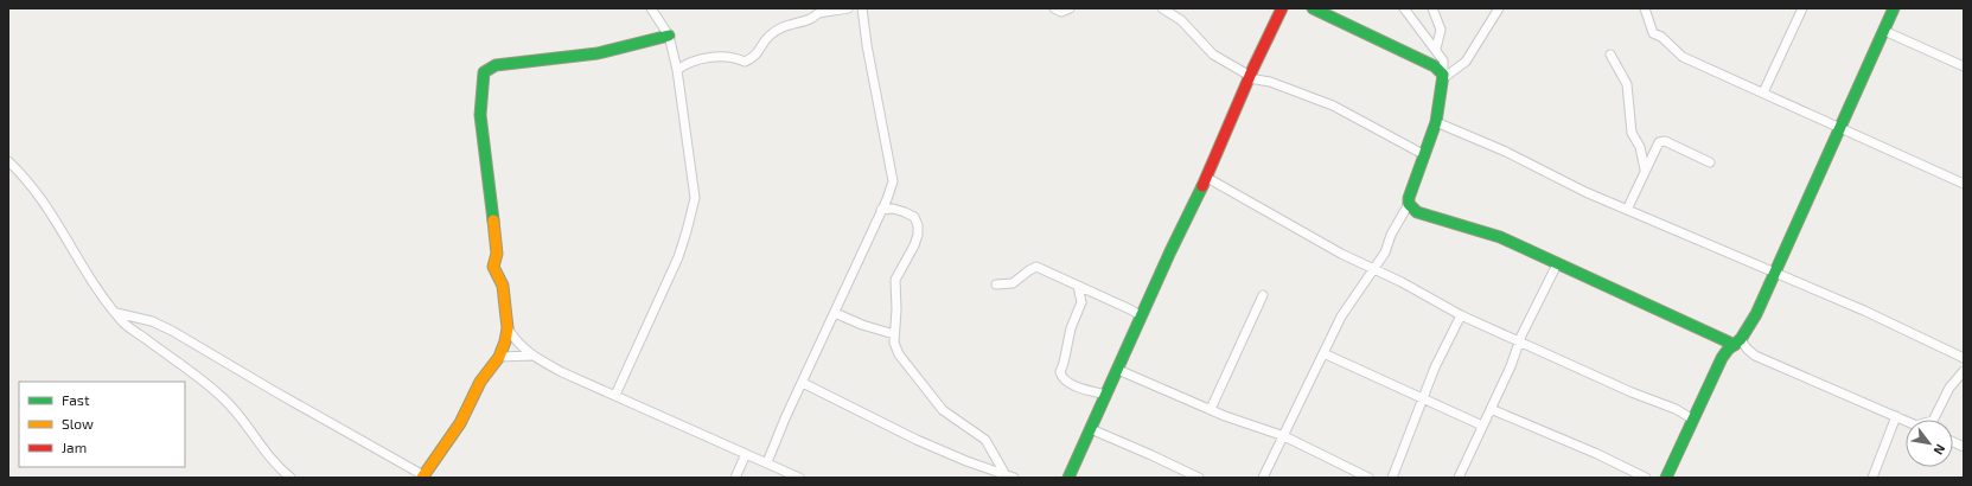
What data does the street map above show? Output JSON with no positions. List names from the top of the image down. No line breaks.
{"legend":["Fast","Slow","Jam"],"north":"bottom right"}
